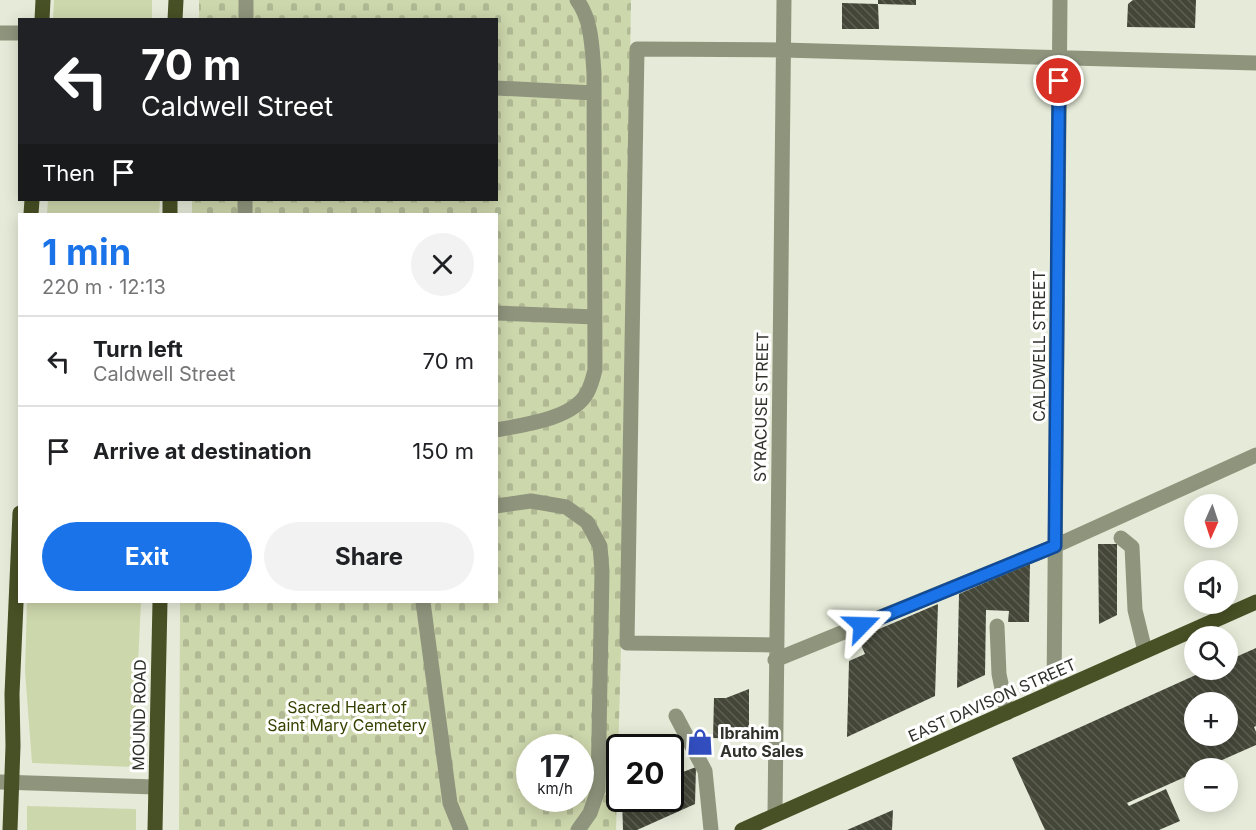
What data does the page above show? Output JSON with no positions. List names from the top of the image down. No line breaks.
{"streets":{"main road":["EAST DAVISON STREET","MOUND ROAD"],"street":["CALDWELL STREET","SYRACUSE STREET"]},"crossings":[["CALDWELL STREET","EAST DAVISON STREET"],["SYRACUSE STREET","EAST DAVISON STREET"]],"parks":["Sacred Heart of Saint Mary Cemetery"],"places":{"shop":["Ibrahim Auto Sales"]},"north":"bottom","page":{"turn":["70 m","Caldwell Street"],"then":"Then","heading":["1 min","220 m · 12:13"],"list":[{"name":"Turn left","note":"Caldwell Street","value":"70 m"},{"name":"Arrive at destination","value":"150 m"}],"map_buttons":["+","−"],"buttons":["Exit","Share"],"speed":"17 km/h","limit":"20"}}
